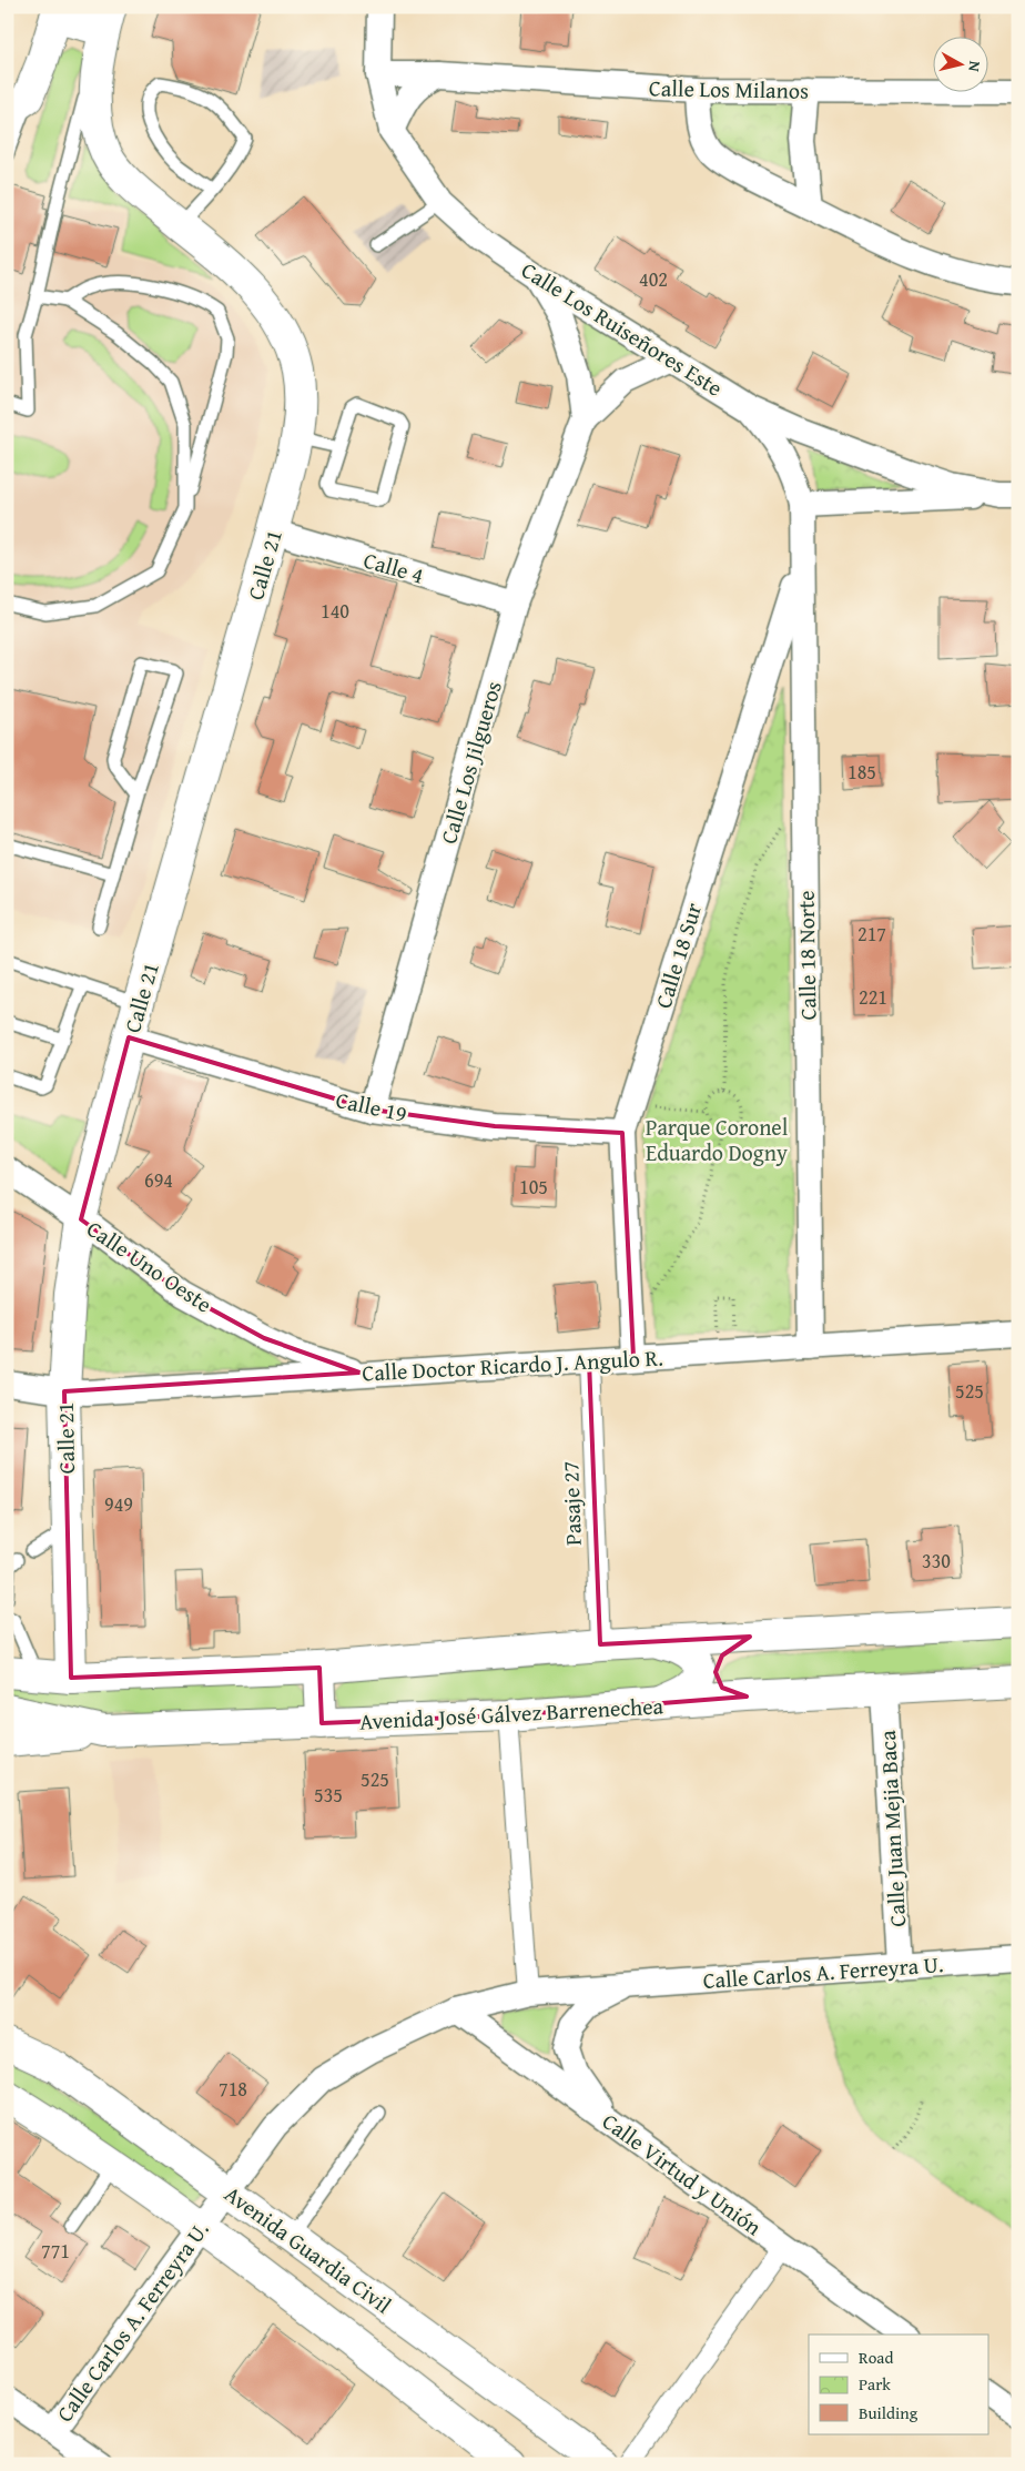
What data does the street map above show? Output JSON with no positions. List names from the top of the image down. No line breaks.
{"streets":{"main road":["Calle 21","Avenida José Gálvez Barrenechea","Avenida Guardia Civil"],"street":["Calle Los Milanos","Calle Los Ruiseñores Este","Calle 4","Calle Los Jilgueros","Calle 18 Sur","Calle 18 Norte","Calle 19","Calle Uno Oeste","Calle Doctor Ricardo J. Angulo R.","Pasaje 27","Calle Juan Mejia Baca","Calle Carlos A. Ferreyra U.","Calle Virtud y Unión"]},"crossings":[["Calle Los Milanos","Calle Los Ruiseñores Este"],["Calle Los Ruiseñores Este","Calle Los Jilgueros"],["Calle 21","Calle 4"],["Calle 21","Calle 19"],["Calle 21","Calle Uno Oeste"],["Calle 21","Calle Doctor Ricardo J. Angulo R."],["Calle 4","Calle Los Jilgueros"],["Calle Los Jilgueros","Calle 19"],["Calle 18 Sur","Calle 18 Norte"],["Calle 18 Sur","Calle 19"],["Calle 18 Sur","Calle Doctor Ricardo J. Angulo R."],["Calle 18 Norte","Calle Doctor Ricardo J. Angulo R."],["Calle Uno Oeste","Calle Doctor Ricardo J. Angulo R."],["Calle Doctor Ricardo J. Angulo R.","Pasaje 27"],["Avenida José Gálvez Barrenechea","Calle Juan Mejia Baca"],["Calle Juan Mejia Baca","Calle Carlos A. Ferreyra U."],["Calle Carlos A. Ferreyra U.","Calle Virtud y Unión"],["Calle Carlos A. Ferreyra U.","Avenida Guardia Civil"]],"parks":["Parque Coronel Eduardo Dogny"],"house_numbers":["402","140","185","217","221","694","105","525","949","330","525","535","718","771"],"legend":["Road","Park","Building"],"north":"right"}
